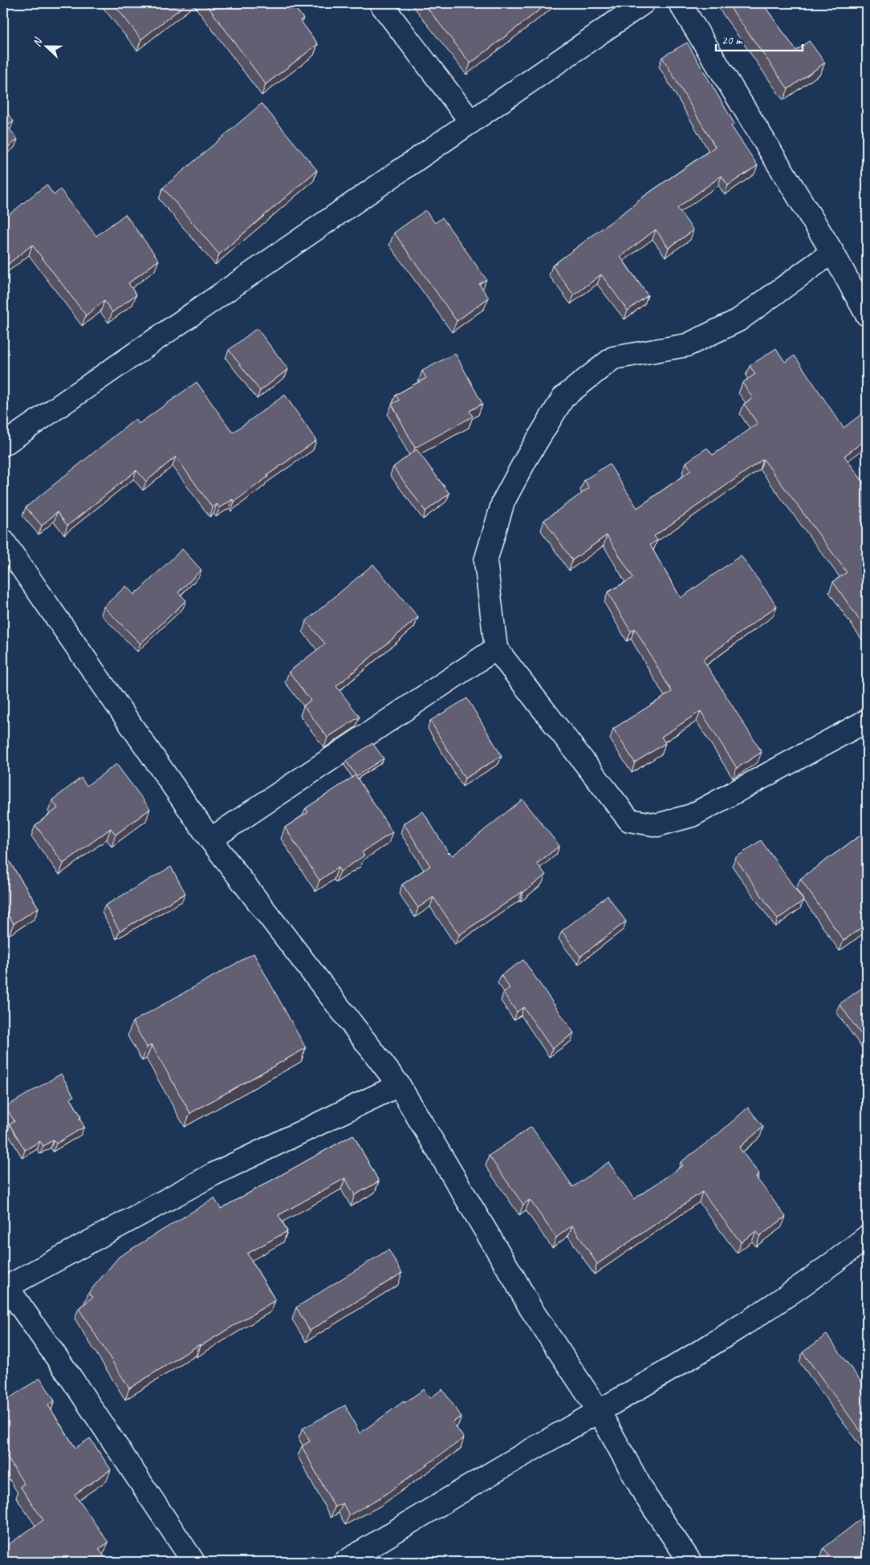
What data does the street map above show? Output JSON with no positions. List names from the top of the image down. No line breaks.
{"scale_bar":"20 m","north":"left"}
